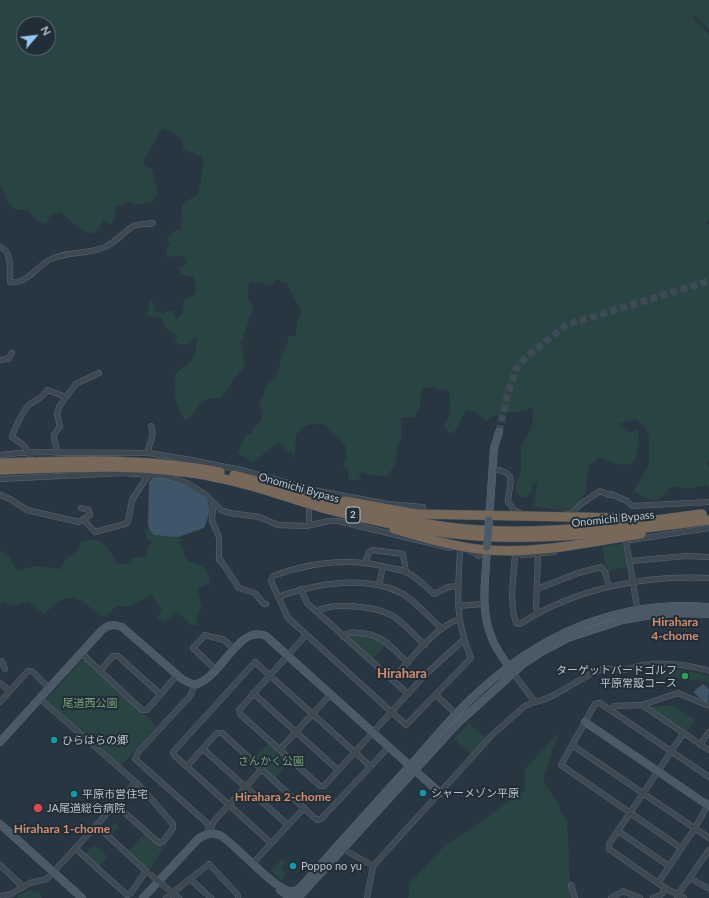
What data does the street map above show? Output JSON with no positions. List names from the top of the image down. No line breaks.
{"streets":{"highway":["Onomichi Bypass","2"]},"districts":["Hirahara 4-chome","Hirahara","Hirahara 2-chome","Hirahara 1-chome"],"parks":["尾道西公園","さんかく公園"],"places":["ターゲットバードゴルフ 平原常設コース","ひらはらの郷","シャーメゾン平原","平原市営住宅","JA尾道総合病院","Poppo no yu"],"north":"top right"}
